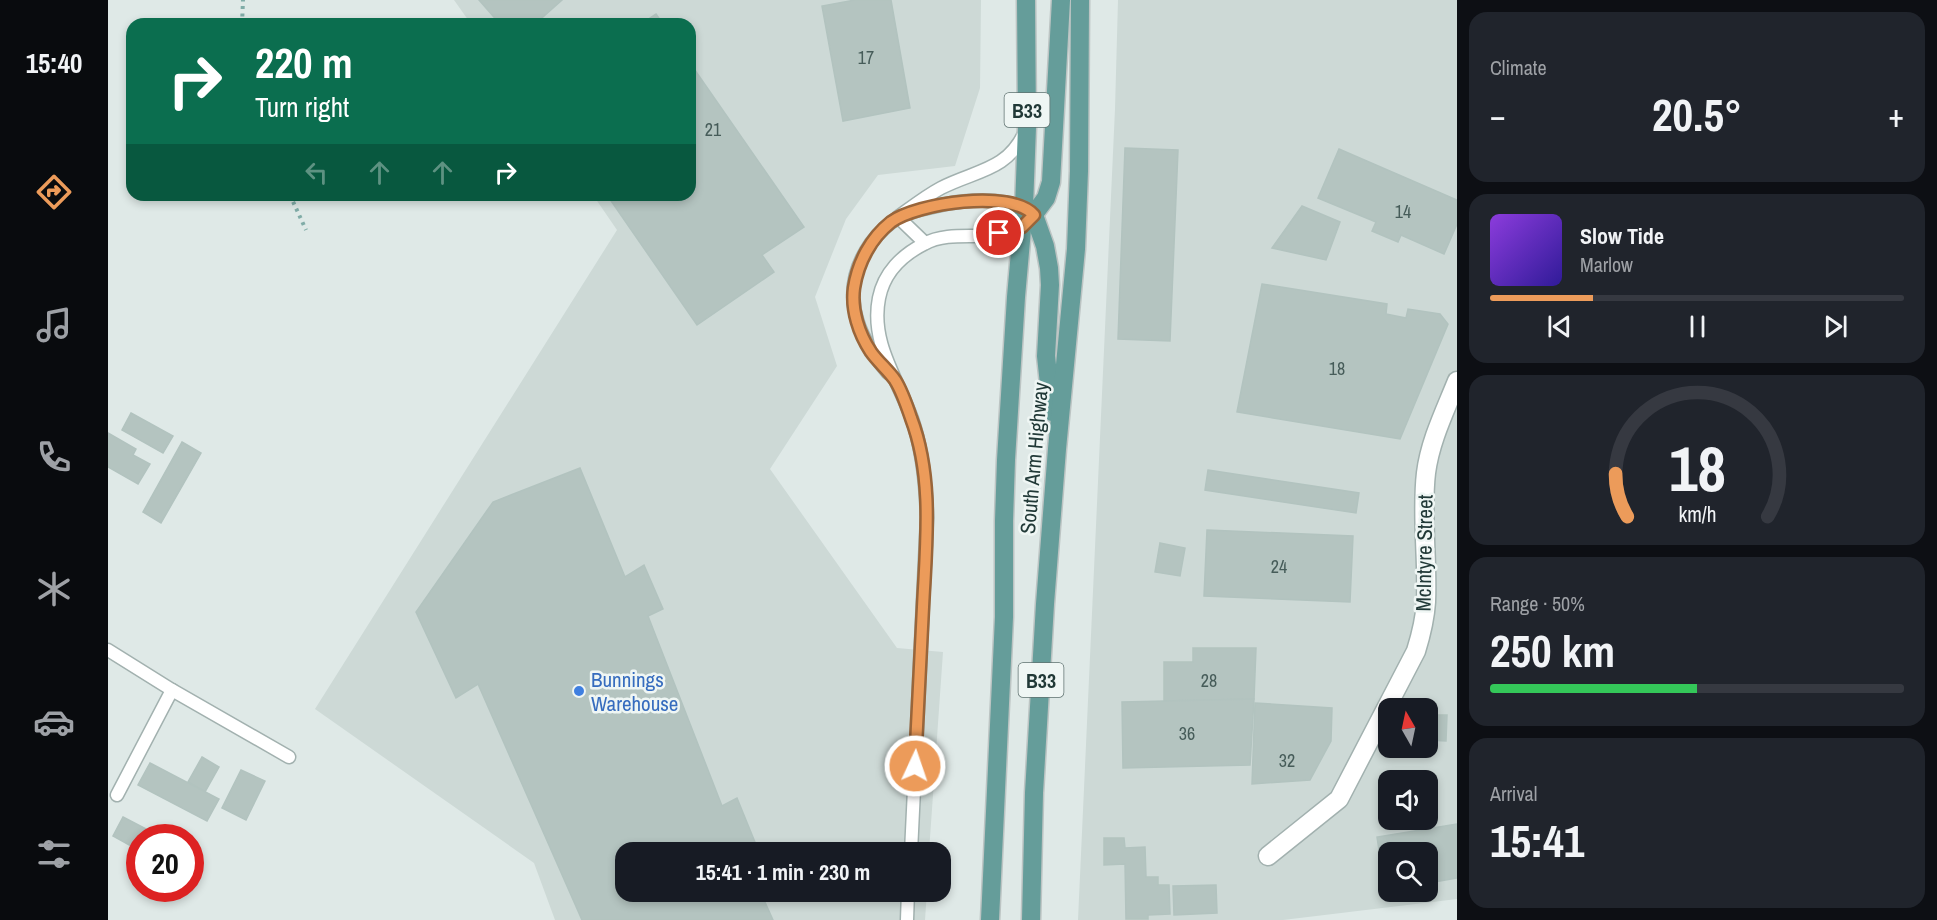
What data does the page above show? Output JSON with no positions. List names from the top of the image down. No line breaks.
{"streets":{"main road":["B33","South Arm Highway"],"street":["McIntyre Street"]},"places":["Bunnings Warehouse"],"house_numbers":["17","21","14","18","24","28","36","32"],"north":"top","page":{"tabs":"15:40","tile":["Climate",["Range · 50%","250 km"],["Arrival","15:41"]],"turn":["220 m","Turn right"],"heat":["−","20.5°","+"],"song":["Slow Tide","Marlow"],"limit":"20","trip":"15:41 · 1 min · 230 m","gauge":["18","km/h"]}}
